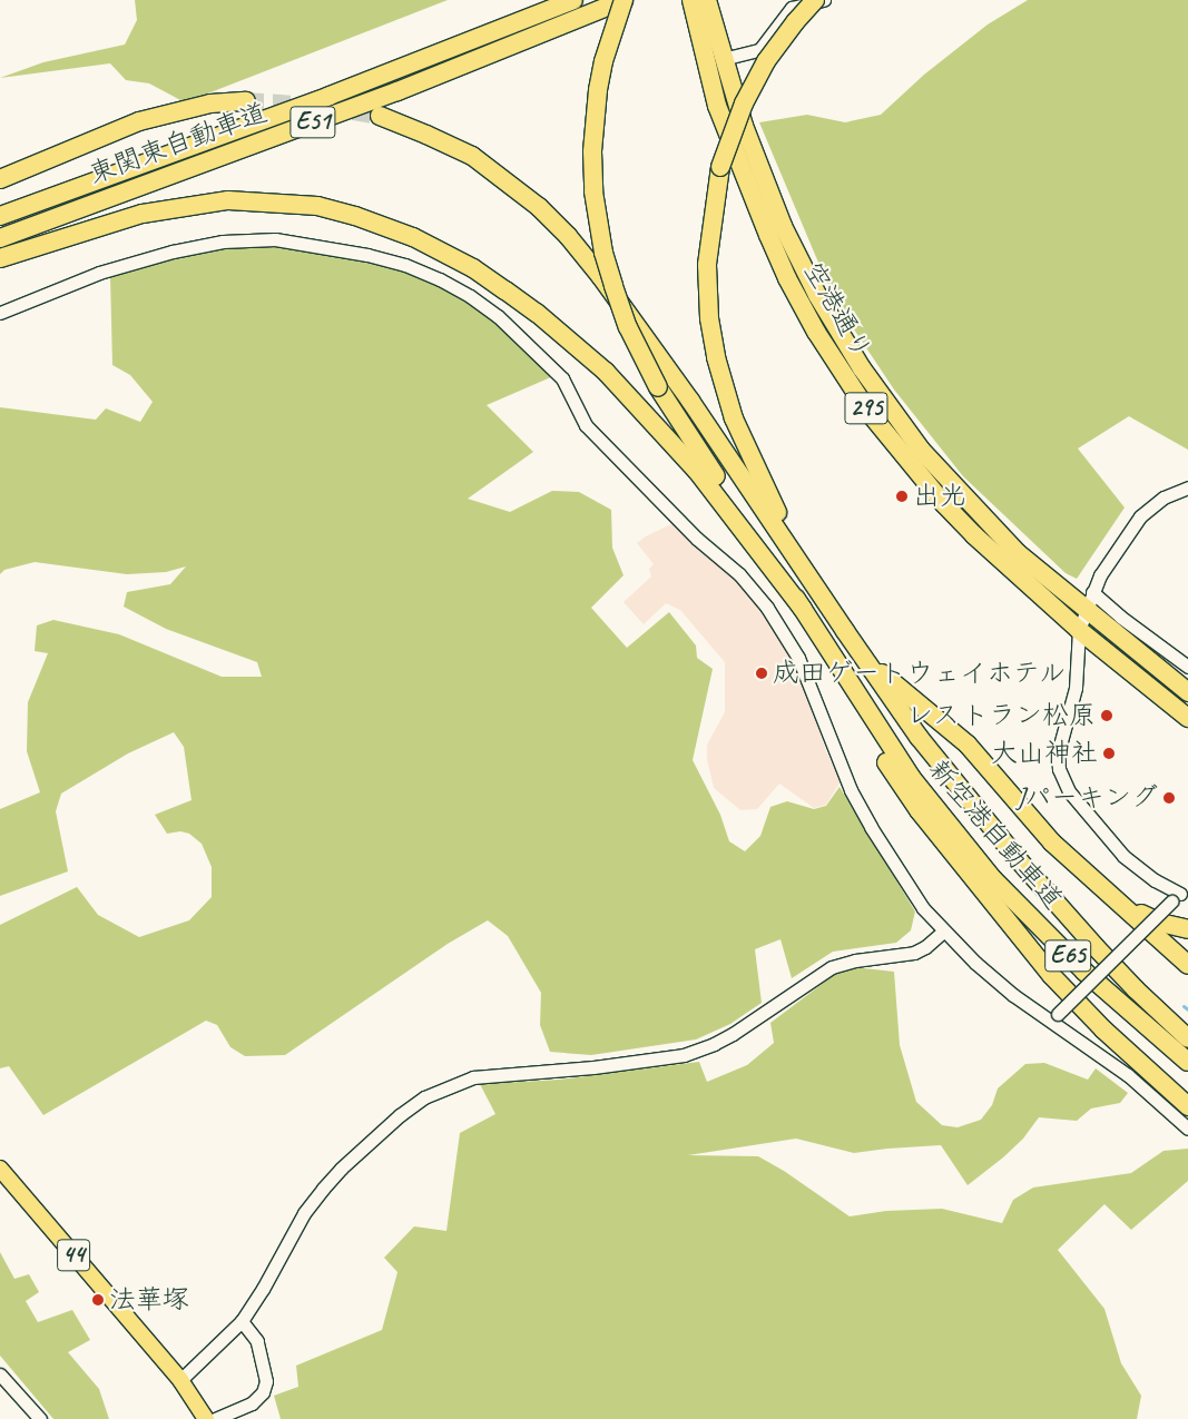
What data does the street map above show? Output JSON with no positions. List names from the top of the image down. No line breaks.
{"streets":{"highway":["E51","東関東自動車道","空港通り","295","新空港自動車道","E65"],"main road":["44"]},"places":["出光","成田ゲートウェイホテル","レストラン松原","大山神社","Jパーキング","法華塚"]}
